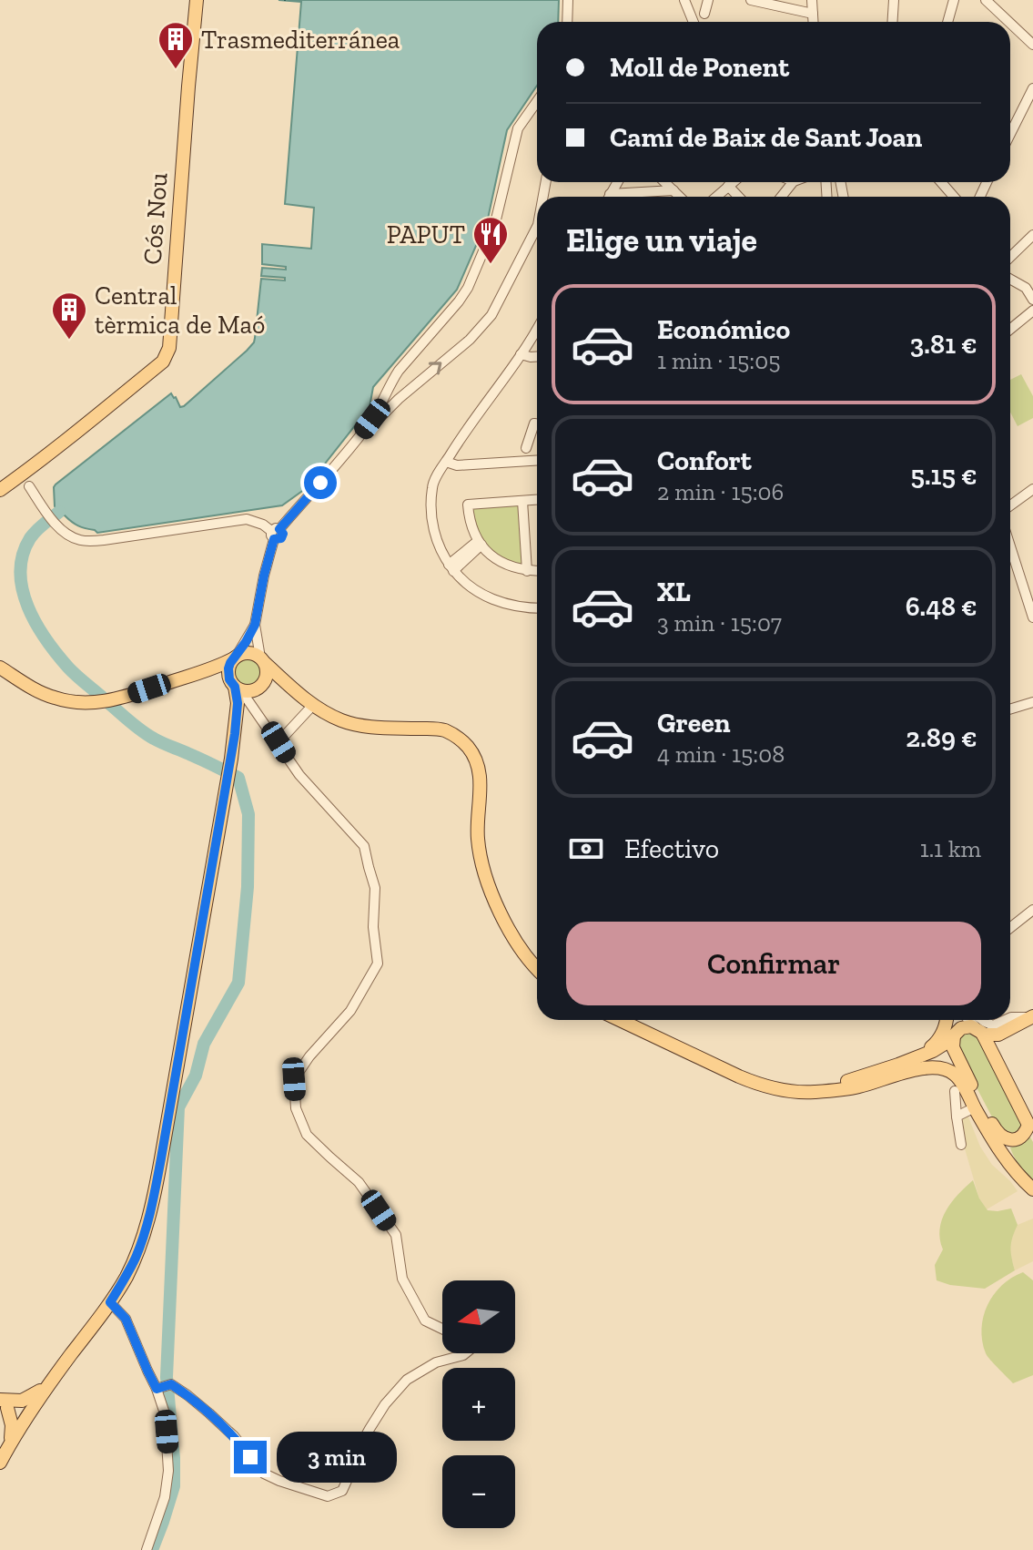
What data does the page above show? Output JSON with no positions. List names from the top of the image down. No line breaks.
{"streets":{"main road":["Cós Nou"]},"places":{"building":["Trasmediterránea","Central tèrmica de Maó"],"restaurant":["PAPUT"]},"north":"left","page":{"banner":["Moll de Ponent","Camí de Baix de Sant Joan"],"heading":"Elige un viaje","list":[{"name":"Económico","note":"1 min · 15:05","value":"3.81 €"},{"name":"Confort","note":"2 min · 15:06","value":"5.15 €"},{"name":"XL","note":"3 min · 15:07","value":"6.48 €"},{"name":"Green","note":"4 min · 15:08","value":"2.89 €"}],"pay":["Efectivo","1.1 km"],"buttons":"Confirmar","map_buttons":["+","−"],"bubble":"3 min"}}
